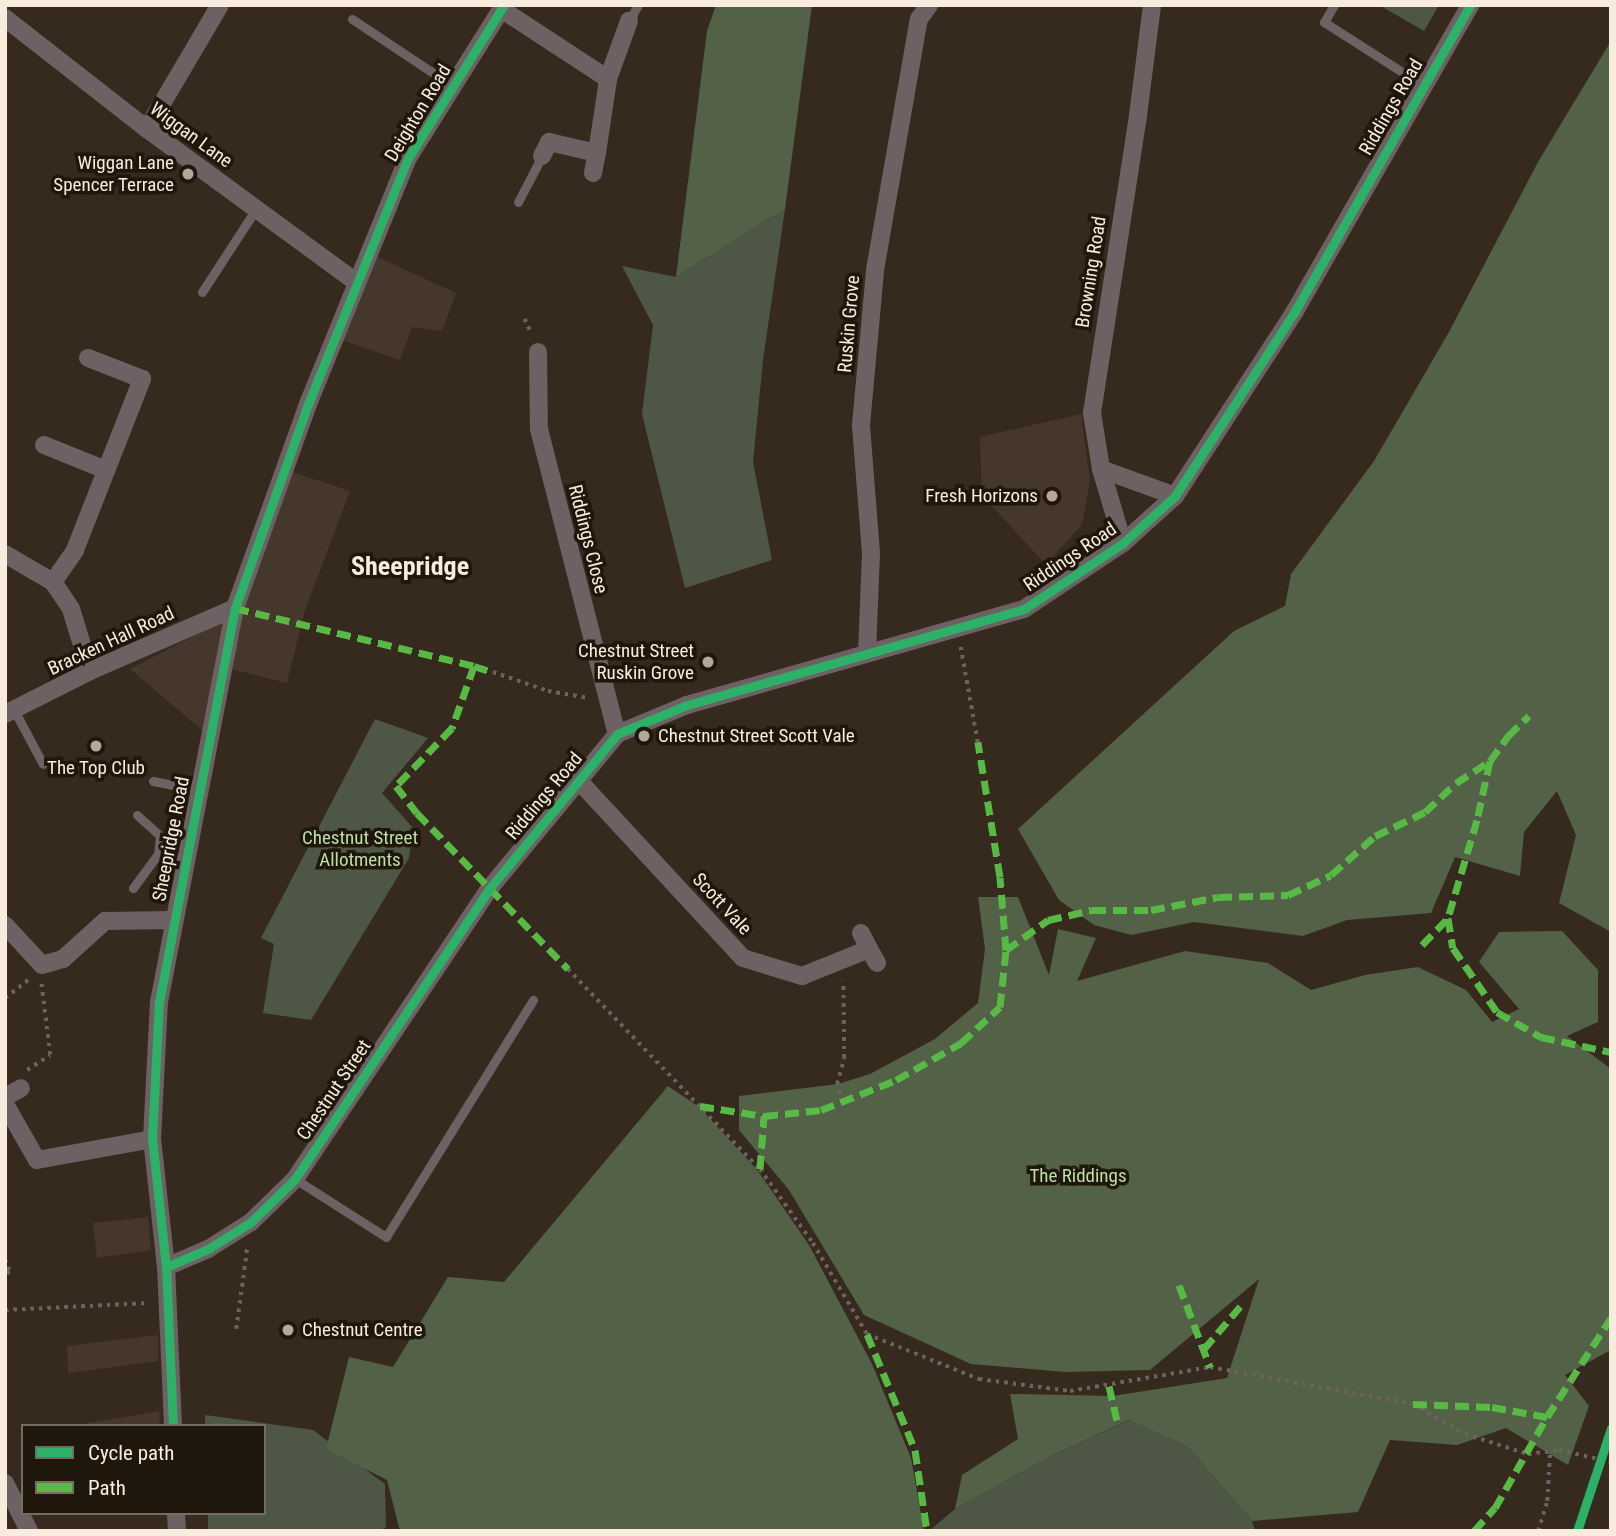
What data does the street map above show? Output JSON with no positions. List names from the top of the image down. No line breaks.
{"streets":{"street":["Riddings Road","Deighton Road","Wiggan Lane","Browning Road","Ruskin Grove","Riddings Close","Bracken Hall Road","Sheepridge Road","Scott Vale","Chestnut Street"]},"crossings":[["Riddings Road","Browning Road"],["Riddings Road","Ruskin Grove"],["Riddings Road","Riddings Close"],["Riddings Road","Scott Vale"],["Riddings Road","Chestnut Street"],["Deighton Road","Wiggan Lane"],["Deighton Road","Sheepridge Road"],["Wiggan Lane","Sheepridge Road"],["Bracken Hall Road","Sheepridge Road"],["Sheepridge Road","Chestnut Street"]],"districts":["Sheepridge"],"parks":["Chestnut Street Allotments","The Riddings"],"places":["Wiggan Lane Spencer Terrace","Fresh Horizons","Chestnut Street Ruskin Grove","Chestnut Street Scott Vale","The Top Club","Chestnut Centre"],"legend":["Cycle path","Path"]}
